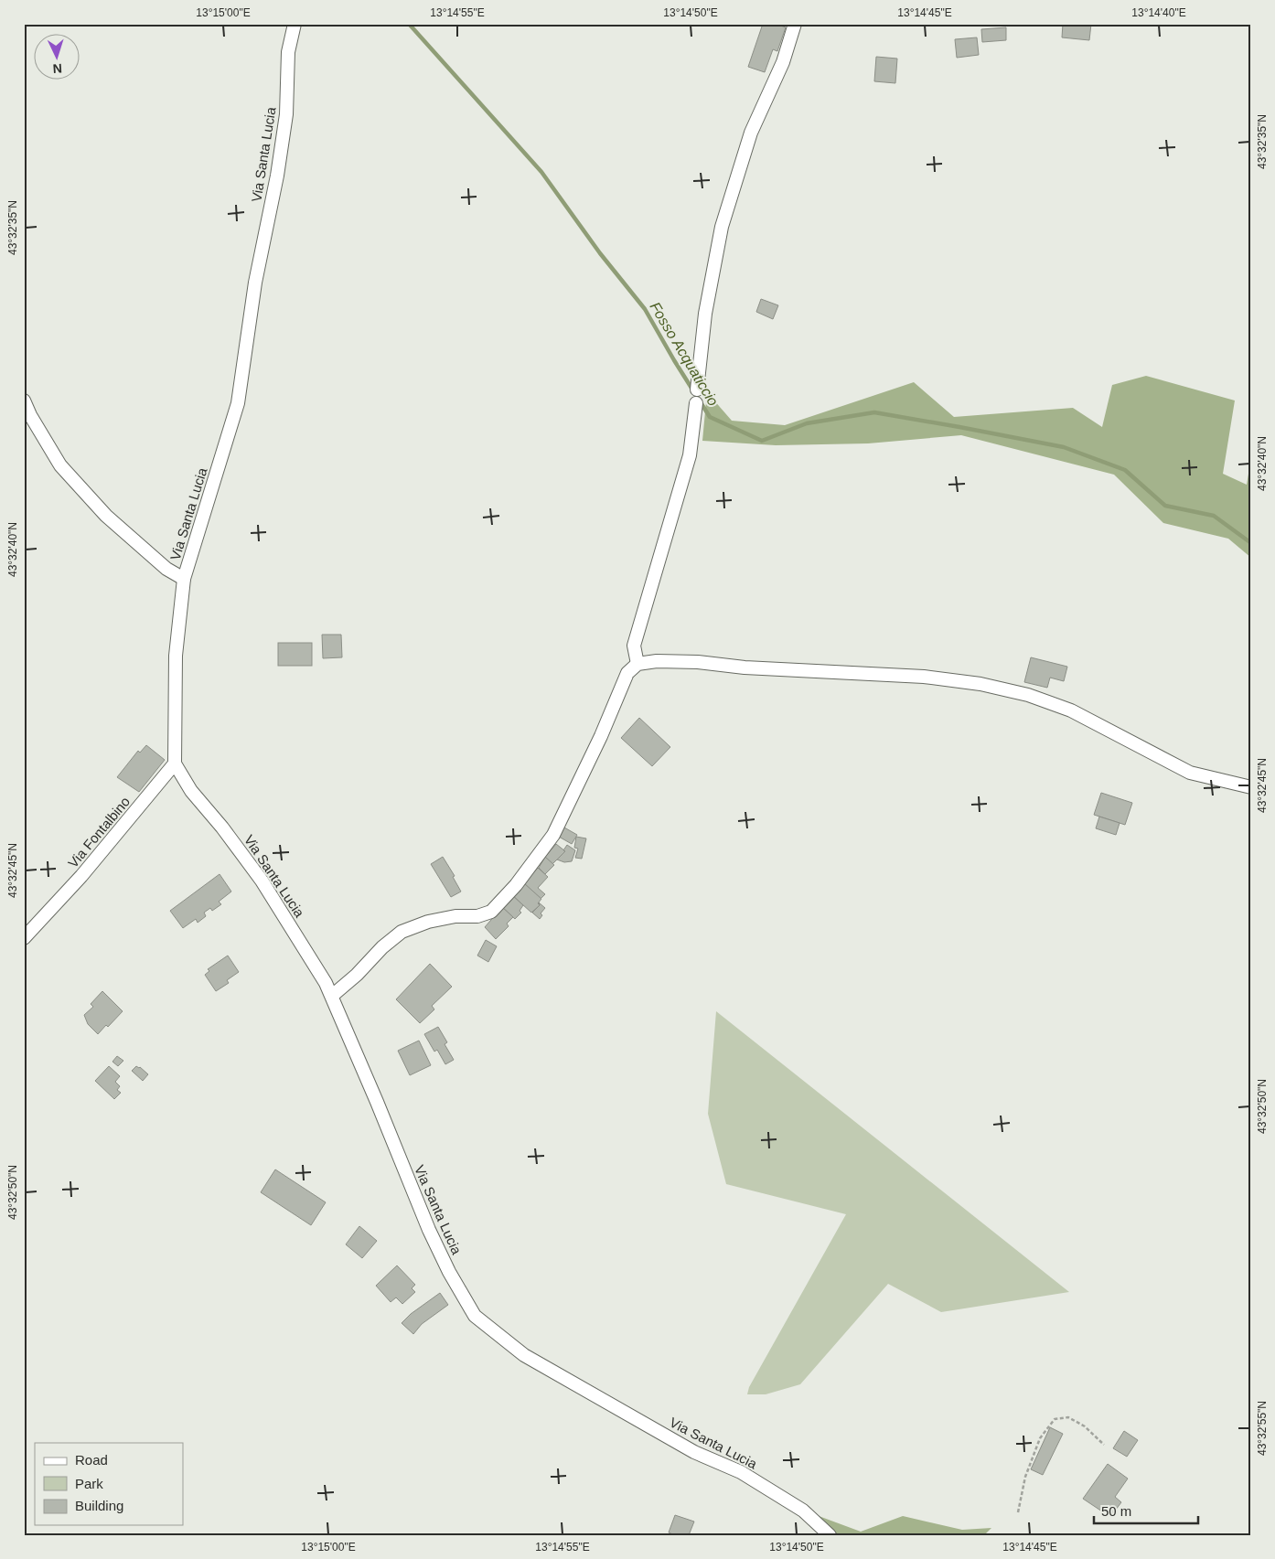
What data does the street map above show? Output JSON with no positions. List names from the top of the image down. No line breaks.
{"streets":{"street":["Via Santa Lucia","Via Fontalbino"]},"crossings":[["Via Santa Lucia","Via Fontalbino"]],"water":["Fosso Acquaticcio"],"legend":["Road","Park","Building"],"scale_bar":"50 m","north":"bottom","coordinates":["13°15'00\"E","13°14'55\"E","13°14'50\"E","13°14'45\"E","13°14'40\"E","43°32'35\"N","43°32'40\"N","43°32'45\"N","43°32'50\"N","43°32'55\"N"]}
